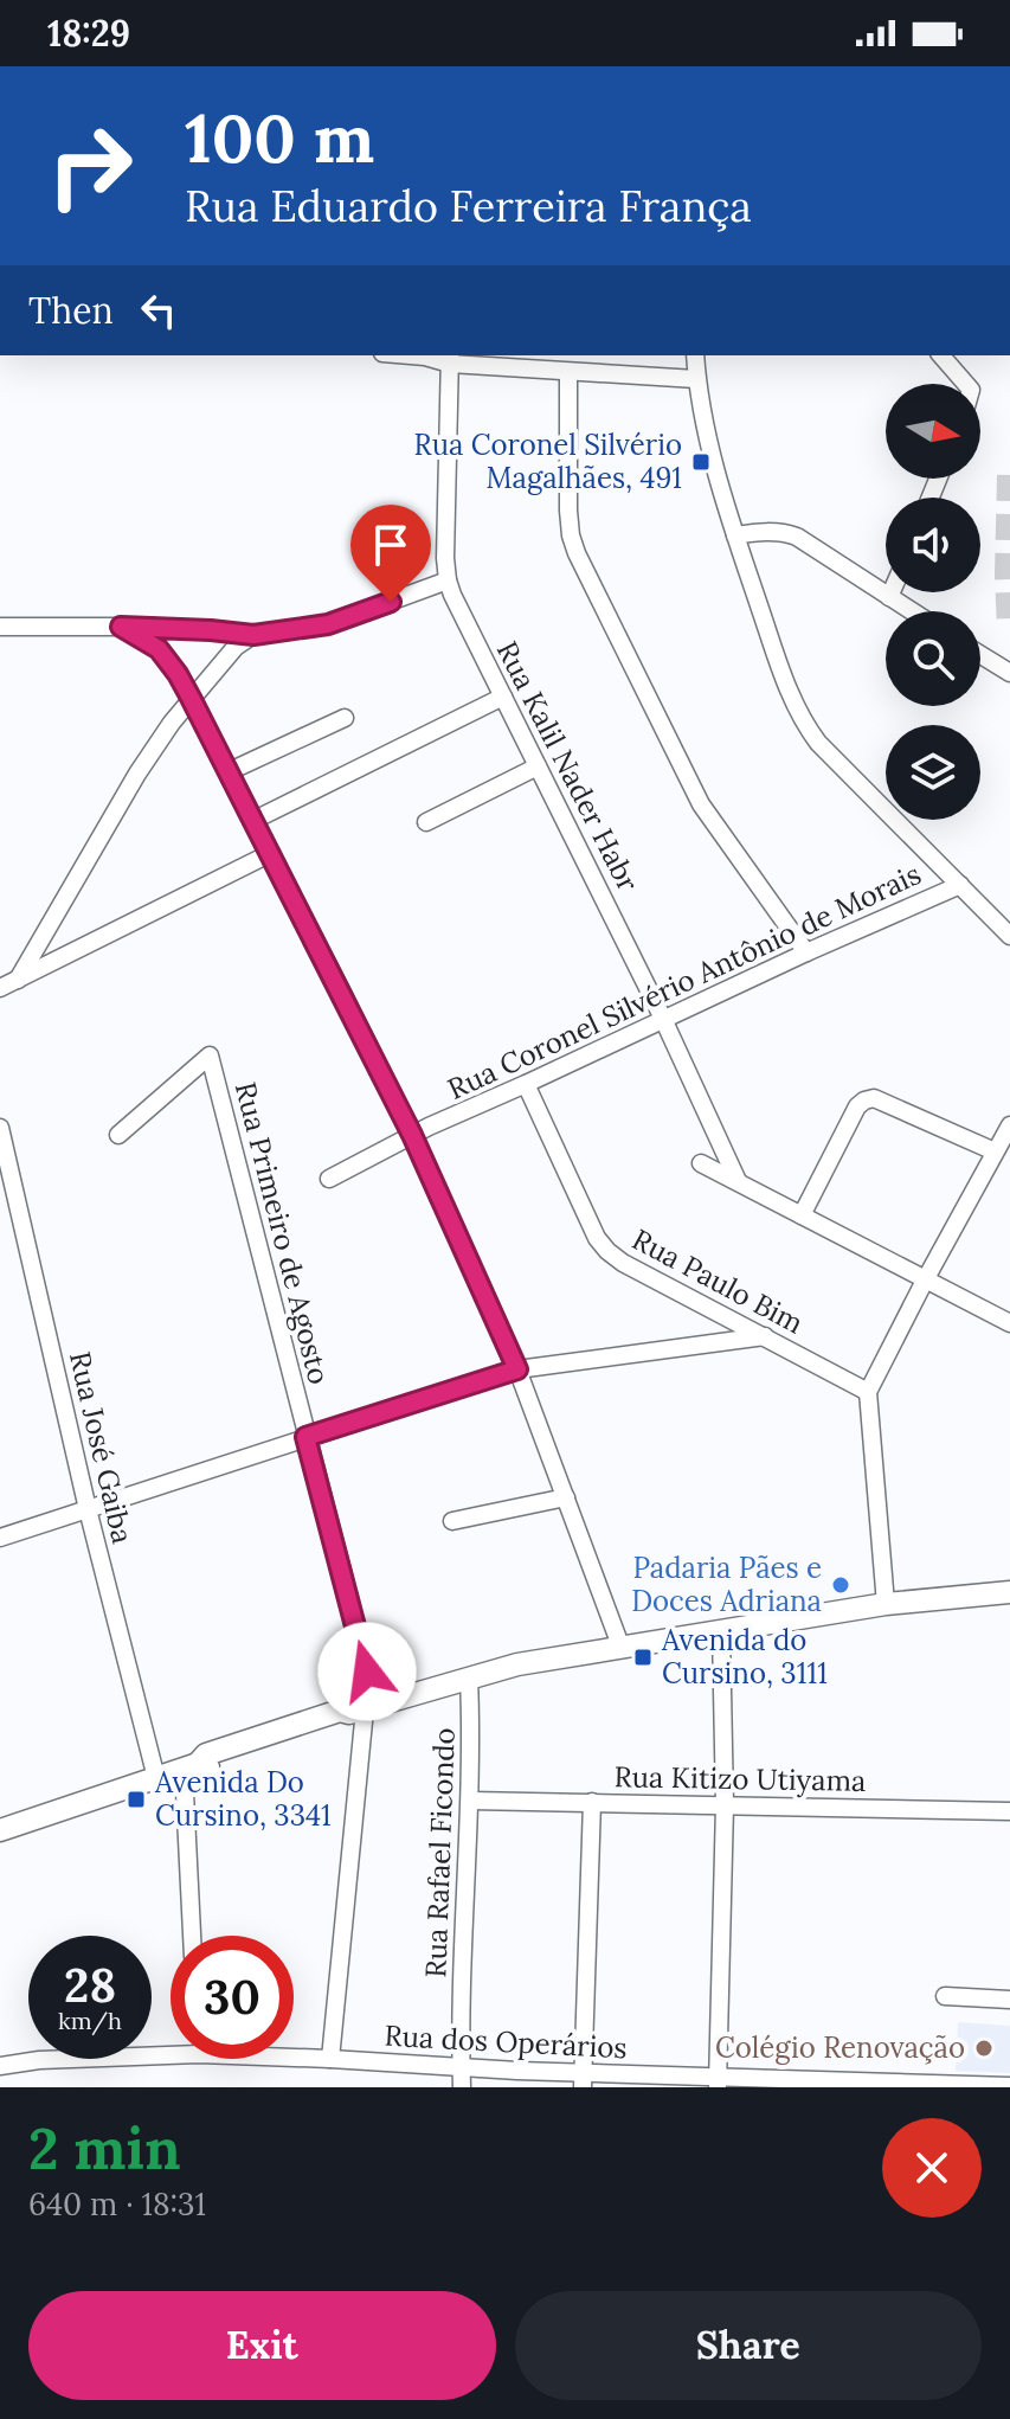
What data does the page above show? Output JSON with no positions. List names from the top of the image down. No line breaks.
{"streets":{"street":["Rua Kalil Nader Habr","Rua Coronel Silvério Antônio de Morais","Rua Primeiro de Agosto","Rua Paulo Bim","Rua José Gaiba","Rua Kitizo Utiyama","Rua Rafael Ficondo","Rua dos Operários"]},"crossings":[["Rua Kalil Nader Habr","Rua Coronel Silvério Antônio de Morais"],["Rua Coronel Silvério Antônio de Morais","Rua Paulo Bim"],["Rua Kitizo Utiyama","Rua Rafael Ficondo"],["Rua Rafael Ficondo","Rua dos Operários"]],"places":{"transit":["Rua Coronel Silvério Magalhães, 491","Avenida do Cursino, 3111","Avenida Do Cursino, 3341"],"other":["Padaria Pães e Doces Adriana","Colégio Renovação"]},"north":"right","page":{"status":"18:29","turn":["100 m","Rua Eduardo Ferreira França"],"then":"Then","speed":"28 km/h","limit":"30","heading":["2 min","640 m · 18:31"],"buttons":["Exit","Share"]}}
